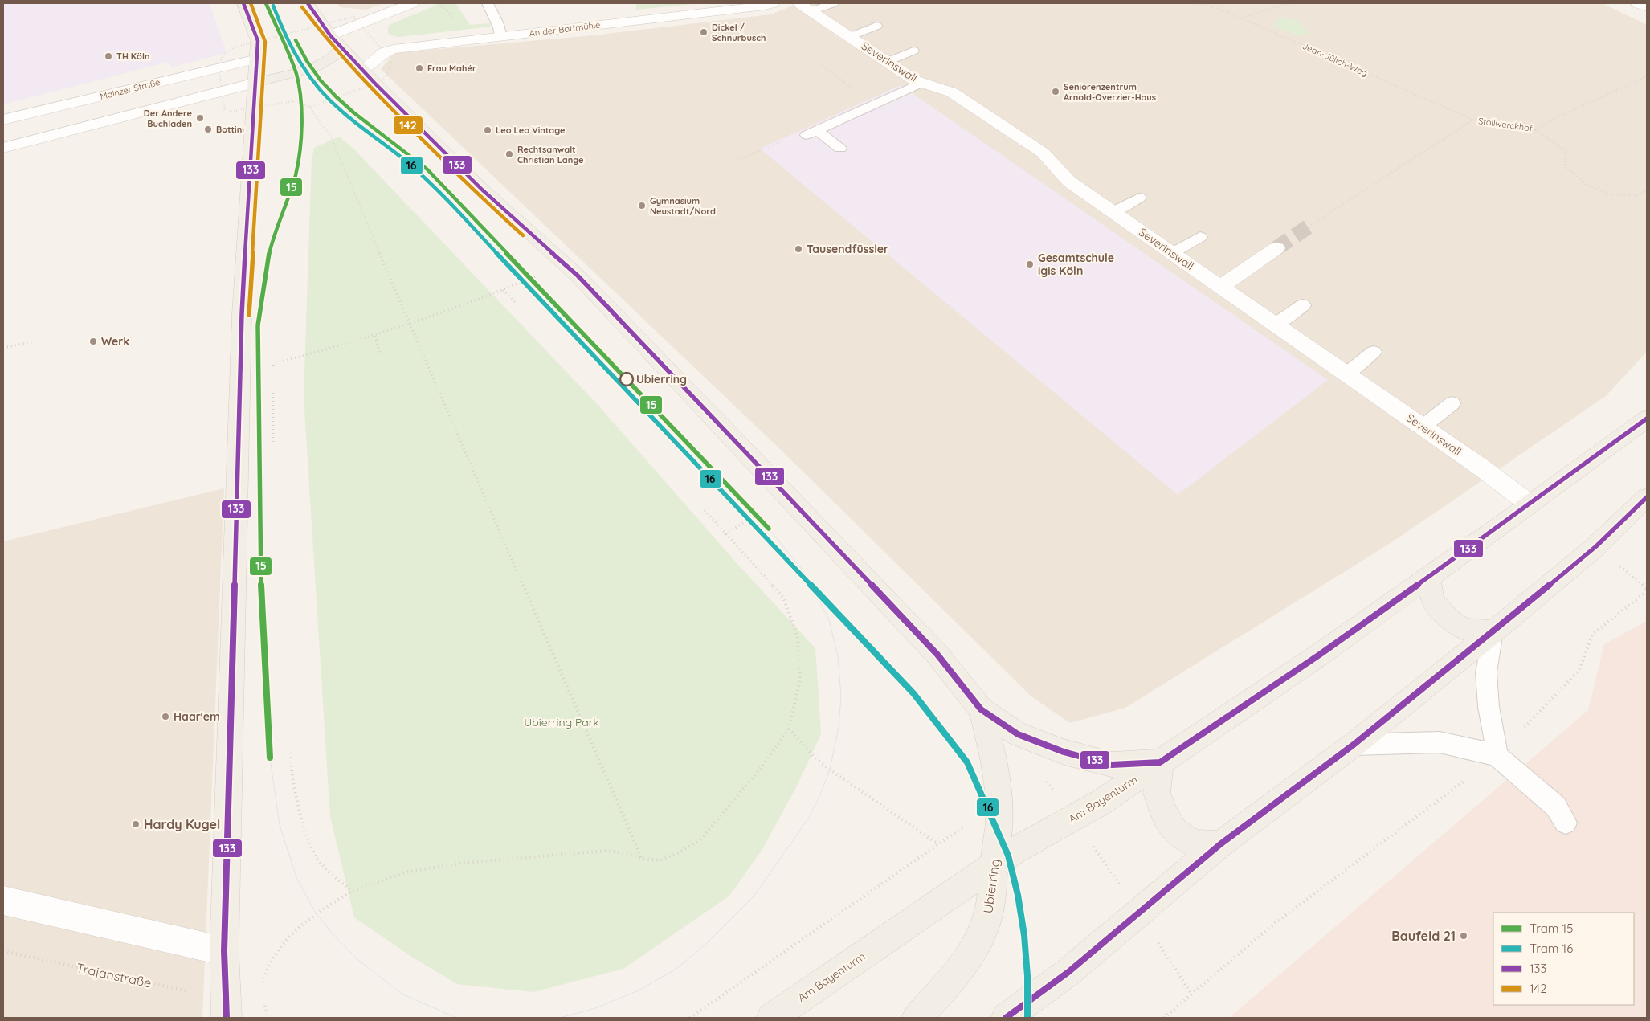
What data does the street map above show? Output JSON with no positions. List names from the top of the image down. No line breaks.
{"streets":{"main road":["Am Bayenturm","Ubierring"],"street":["An der Bottmühle","Severinswall","Mainzer Straße"],"path":["Jean-Jülich-Weg","Stollwerckhof","Trajanstraße"]},"crossings":[["An der Bottmühle","Ubierring"],["Jean-Jülich-Weg","Stollwerckhof"],["Severinswall","Am Bayenturm"],["Am Bayenturm","Ubierring"]],"parks":["Ubierring Park"],"places":["Dickel / Schnurbusch","TH Köln","Frau Mahér","Seniorenzentrum Arnold-Overzier-Haus","Der Andere Buchladen","Bottini","Leo Leo Vintage","Rechtsanwalt Christian Lange","Gymnasium Neustadt/Nord","Tausendfüssler","Gesamtschule igis Köln","Werk","Ubierring","Haar'em","Hardy Kugel","Baufeld 21"],"lines":["tram line 15","transit line 133","transit line 142","tram line 16"],"legend":["Tram 15","Tram 16","133","142"]}
